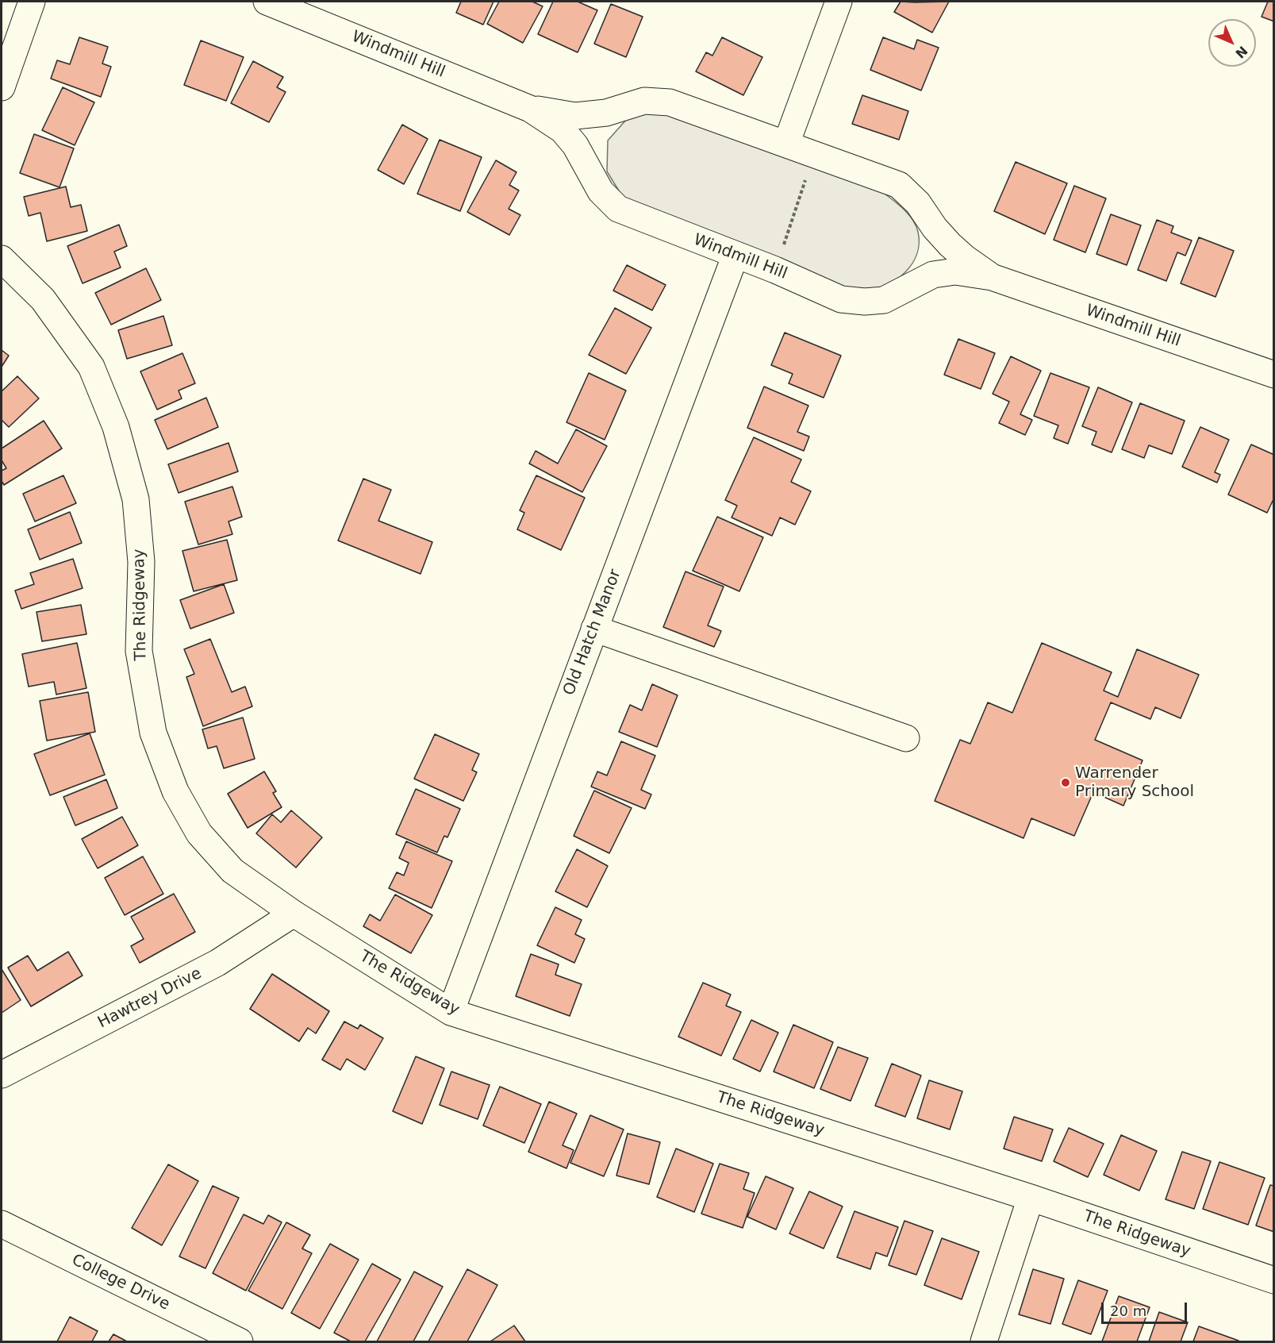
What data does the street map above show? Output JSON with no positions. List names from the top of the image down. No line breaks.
{"streets":{"street":["Windmill Hill","The Ridgeway","Old Hatch Manor","Hawtrey Drive","College Drive"]},"crossings":[["Windmill Hill","Old Hatch Manor"],["The Ridgeway","Old Hatch Manor"],["The Ridgeway","Hawtrey Drive"]],"places":["Warrender Primary School"],"scale_bar":"20 m","north":"bottom right"}
